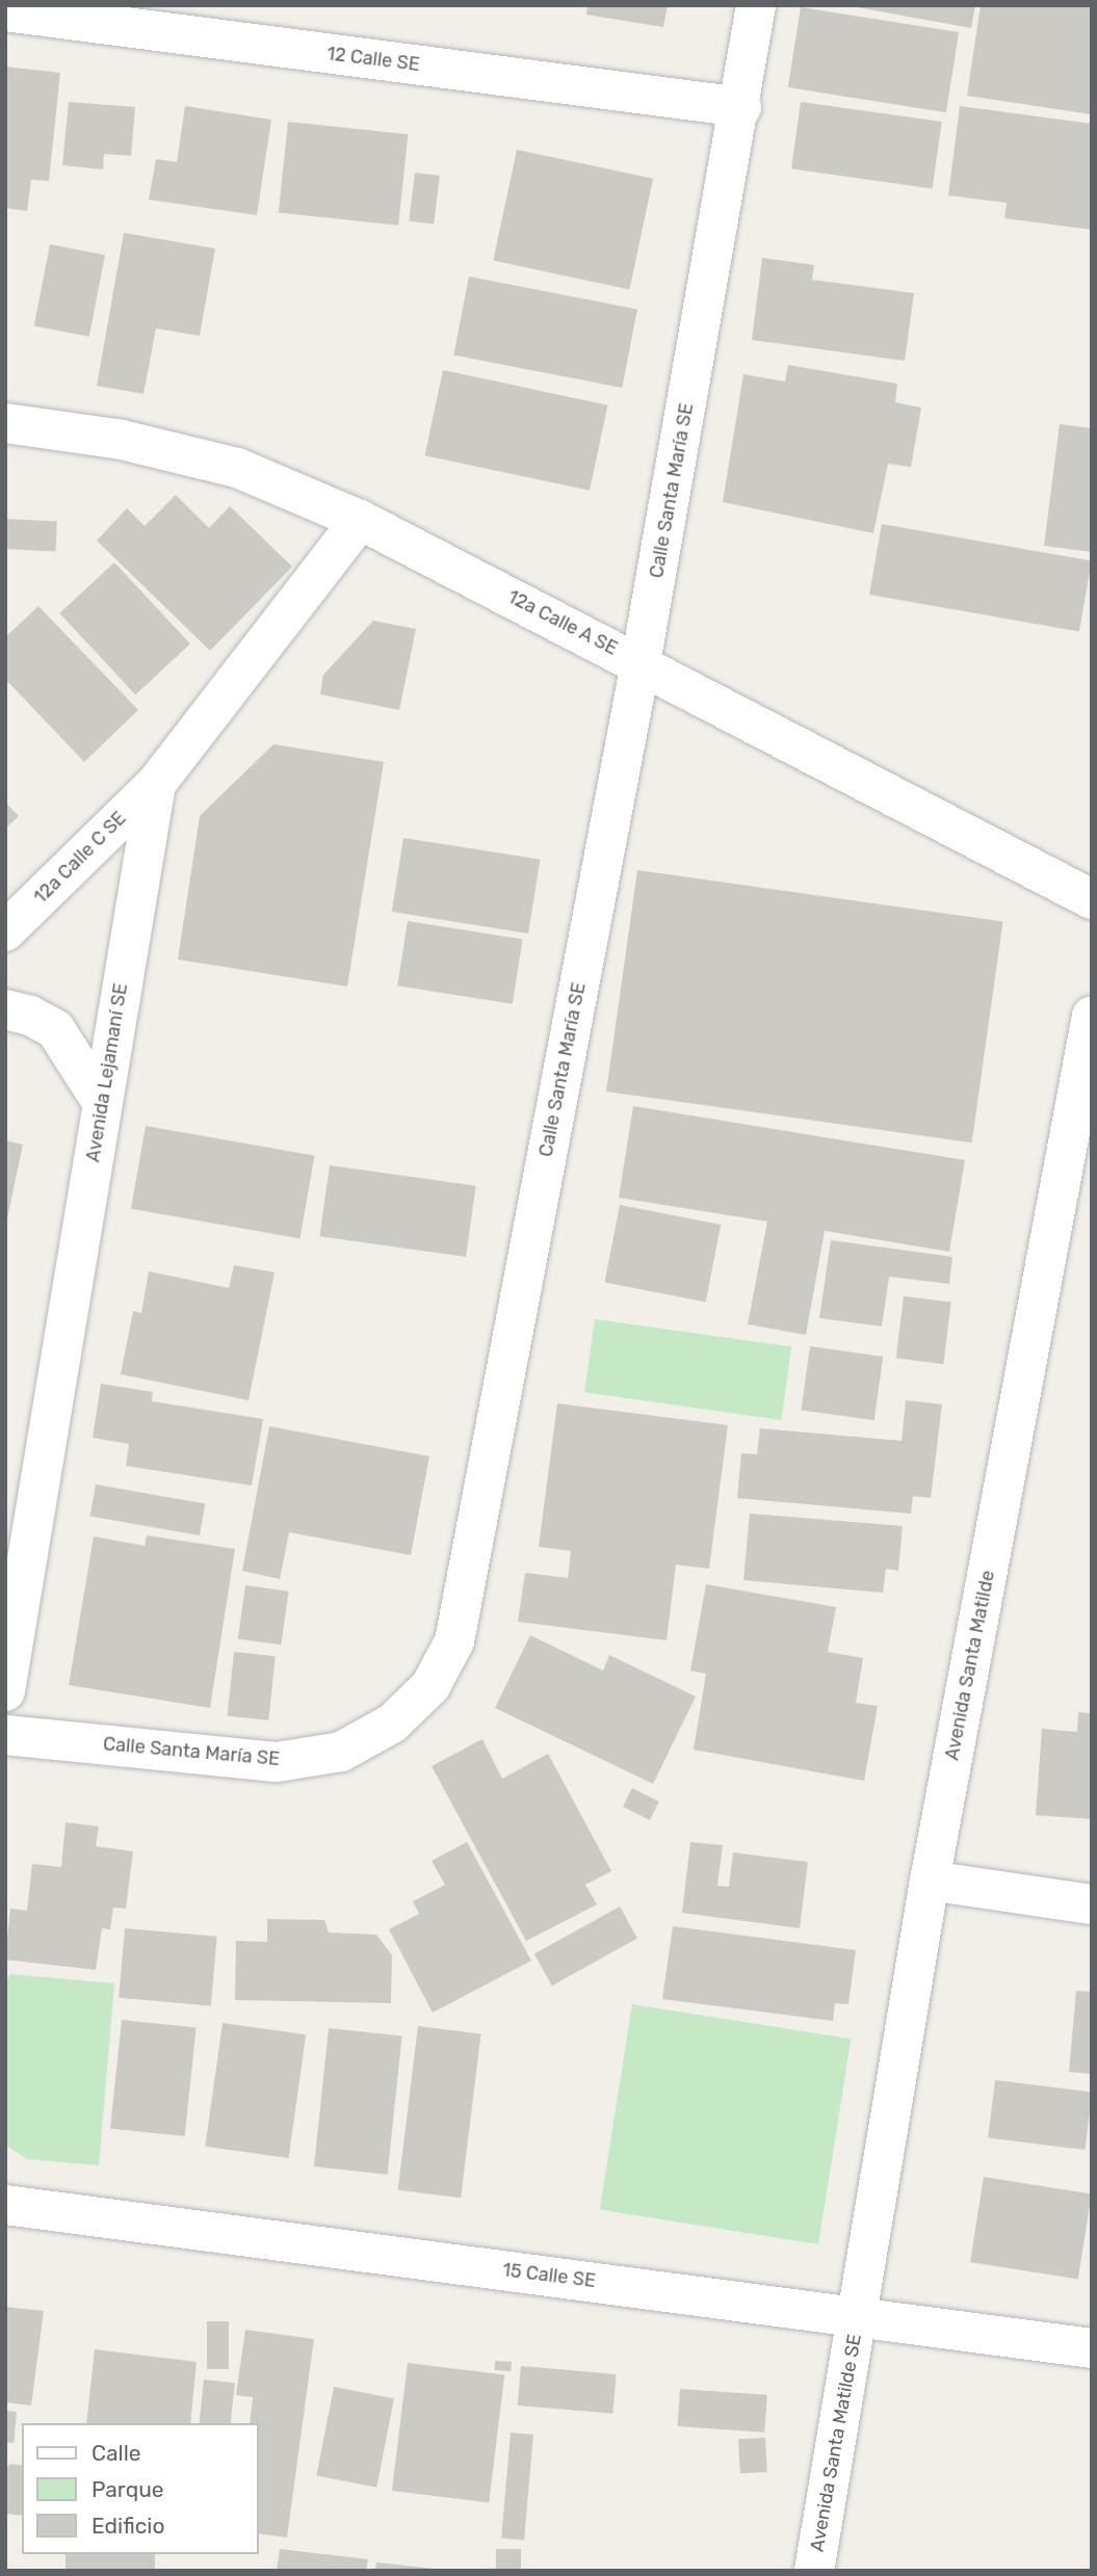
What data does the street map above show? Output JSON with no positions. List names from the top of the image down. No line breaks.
{"streets":{"street":["12 Calle SE","Calle Santa María SE","12a Calle A SE","12a Calle C SE","Avenida Lejamaní SE","Avenida Santa Matilde","15 Calle SE","Avenida Santa Matilde SE"]},"crossings":[["12 Calle SE","Calle Santa María SE"],["Calle Santa María SE","12a Calle A SE"],["12a Calle A SE","Avenida Lejamaní SE"],["12a Calle C SE","Avenida Lejamaní SE"],["Avenida Santa Matilde","15 Calle SE"],["Avenida Santa Matilde","Avenida Santa Matilde SE"],["15 Calle SE","Avenida Santa Matilde SE"]],"legend":["Calle","Parque","Edificio"]}
